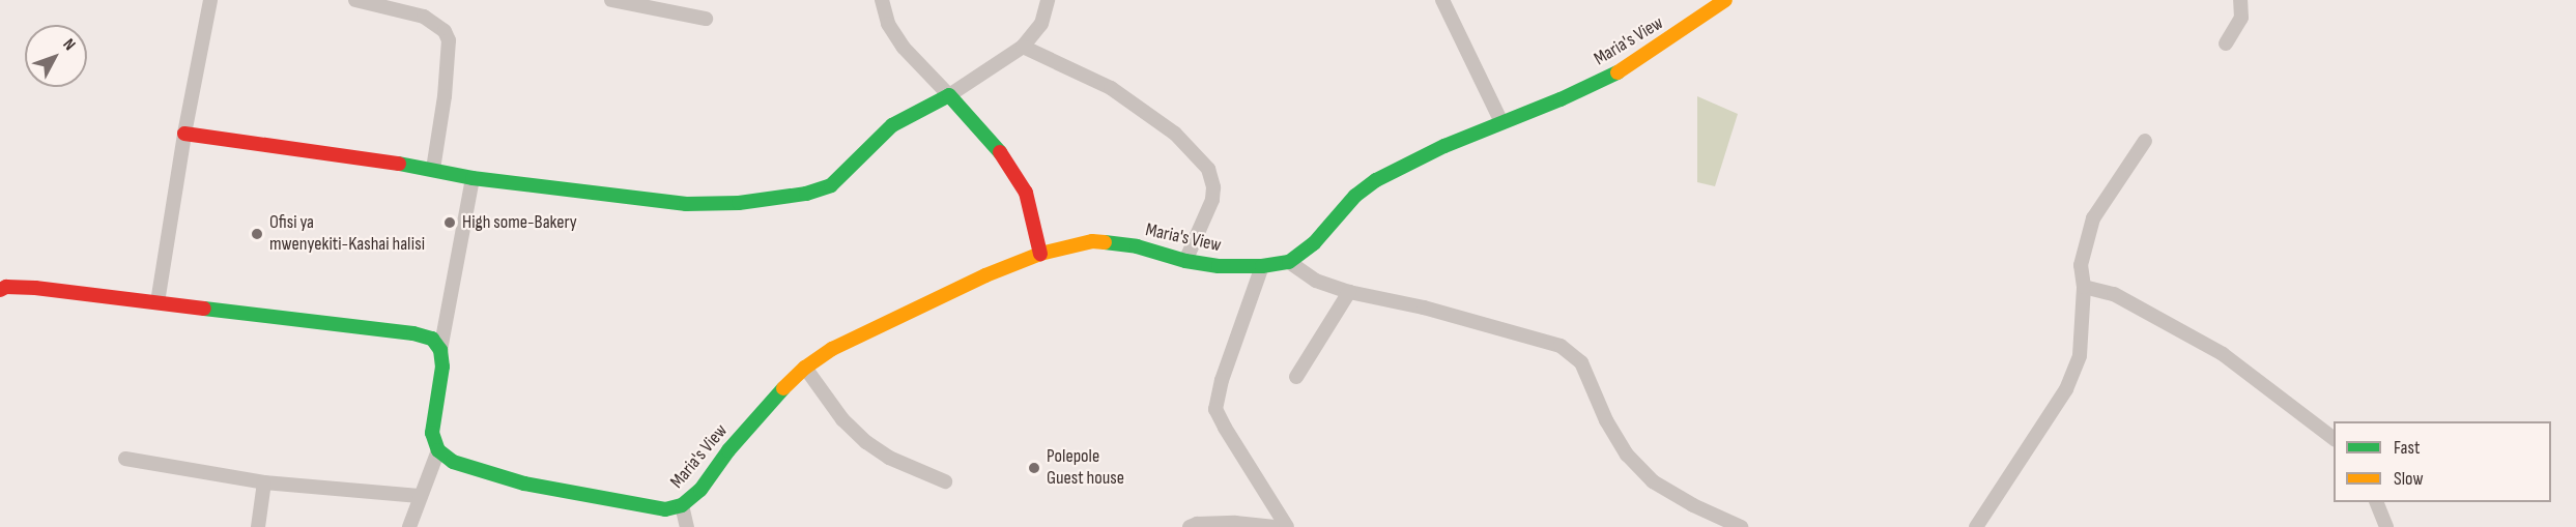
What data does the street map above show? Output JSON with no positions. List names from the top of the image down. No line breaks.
{"streets":{"street":["Maria's View"]},"places":["High some-Bakery","Ofisi ya mwenyekiti-Kashai halisi","Polepole Guest house"],"legend":["Fast","Slow"],"north":"top right"}
